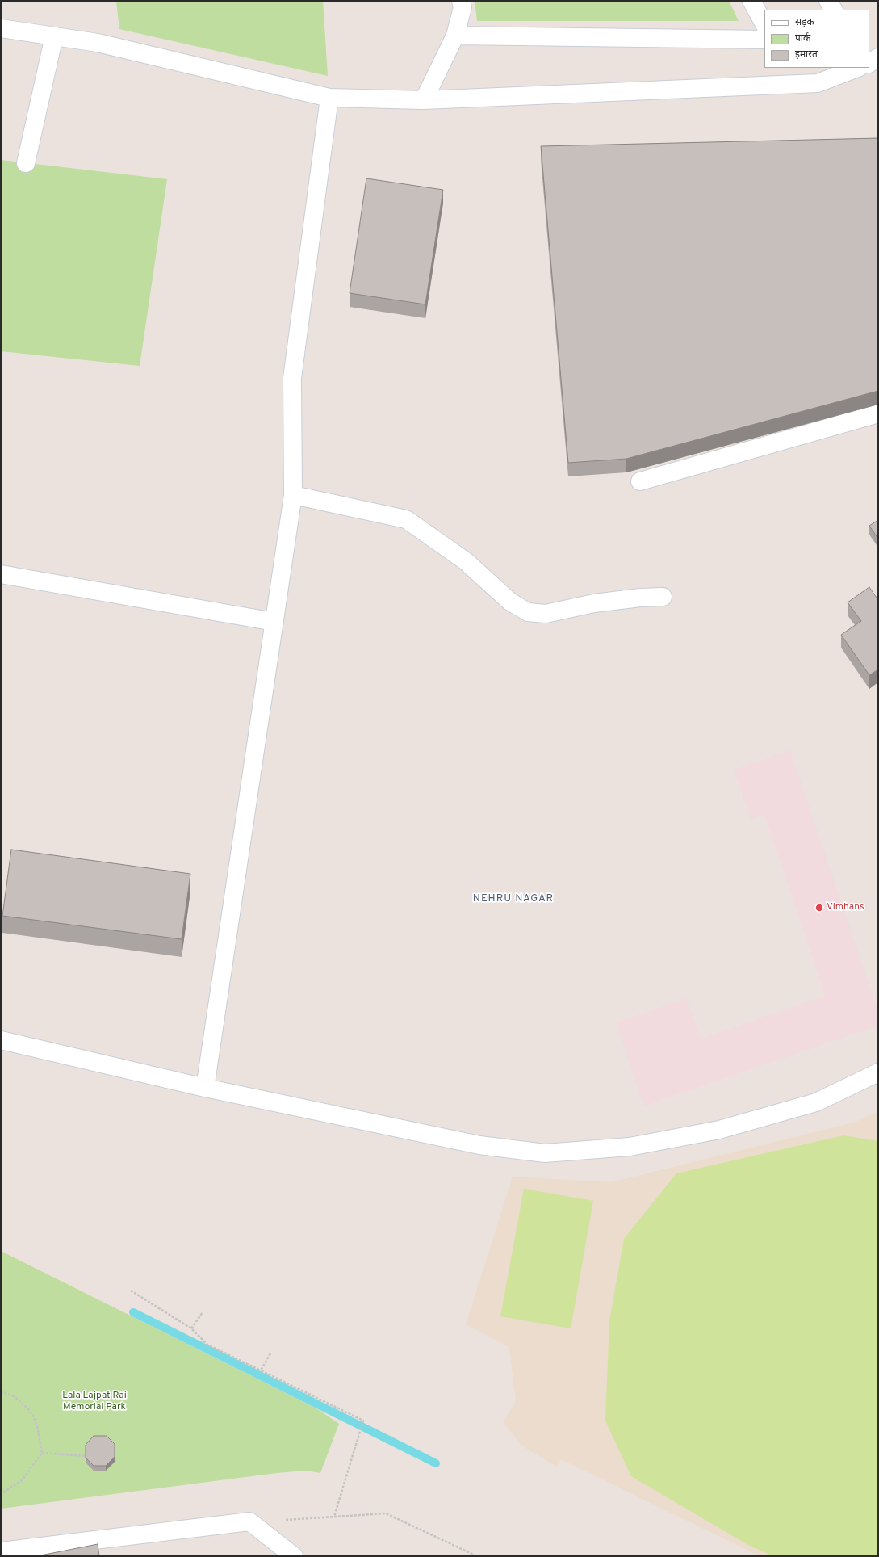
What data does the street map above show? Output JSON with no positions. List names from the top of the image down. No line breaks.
{"districts":["NEHRU NAGAR"],"parks":["Lala Lajpat Rai Memorial Park"],"places":["Vimhans"],"legend":["सड़क","पार्क","इमारत"]}
